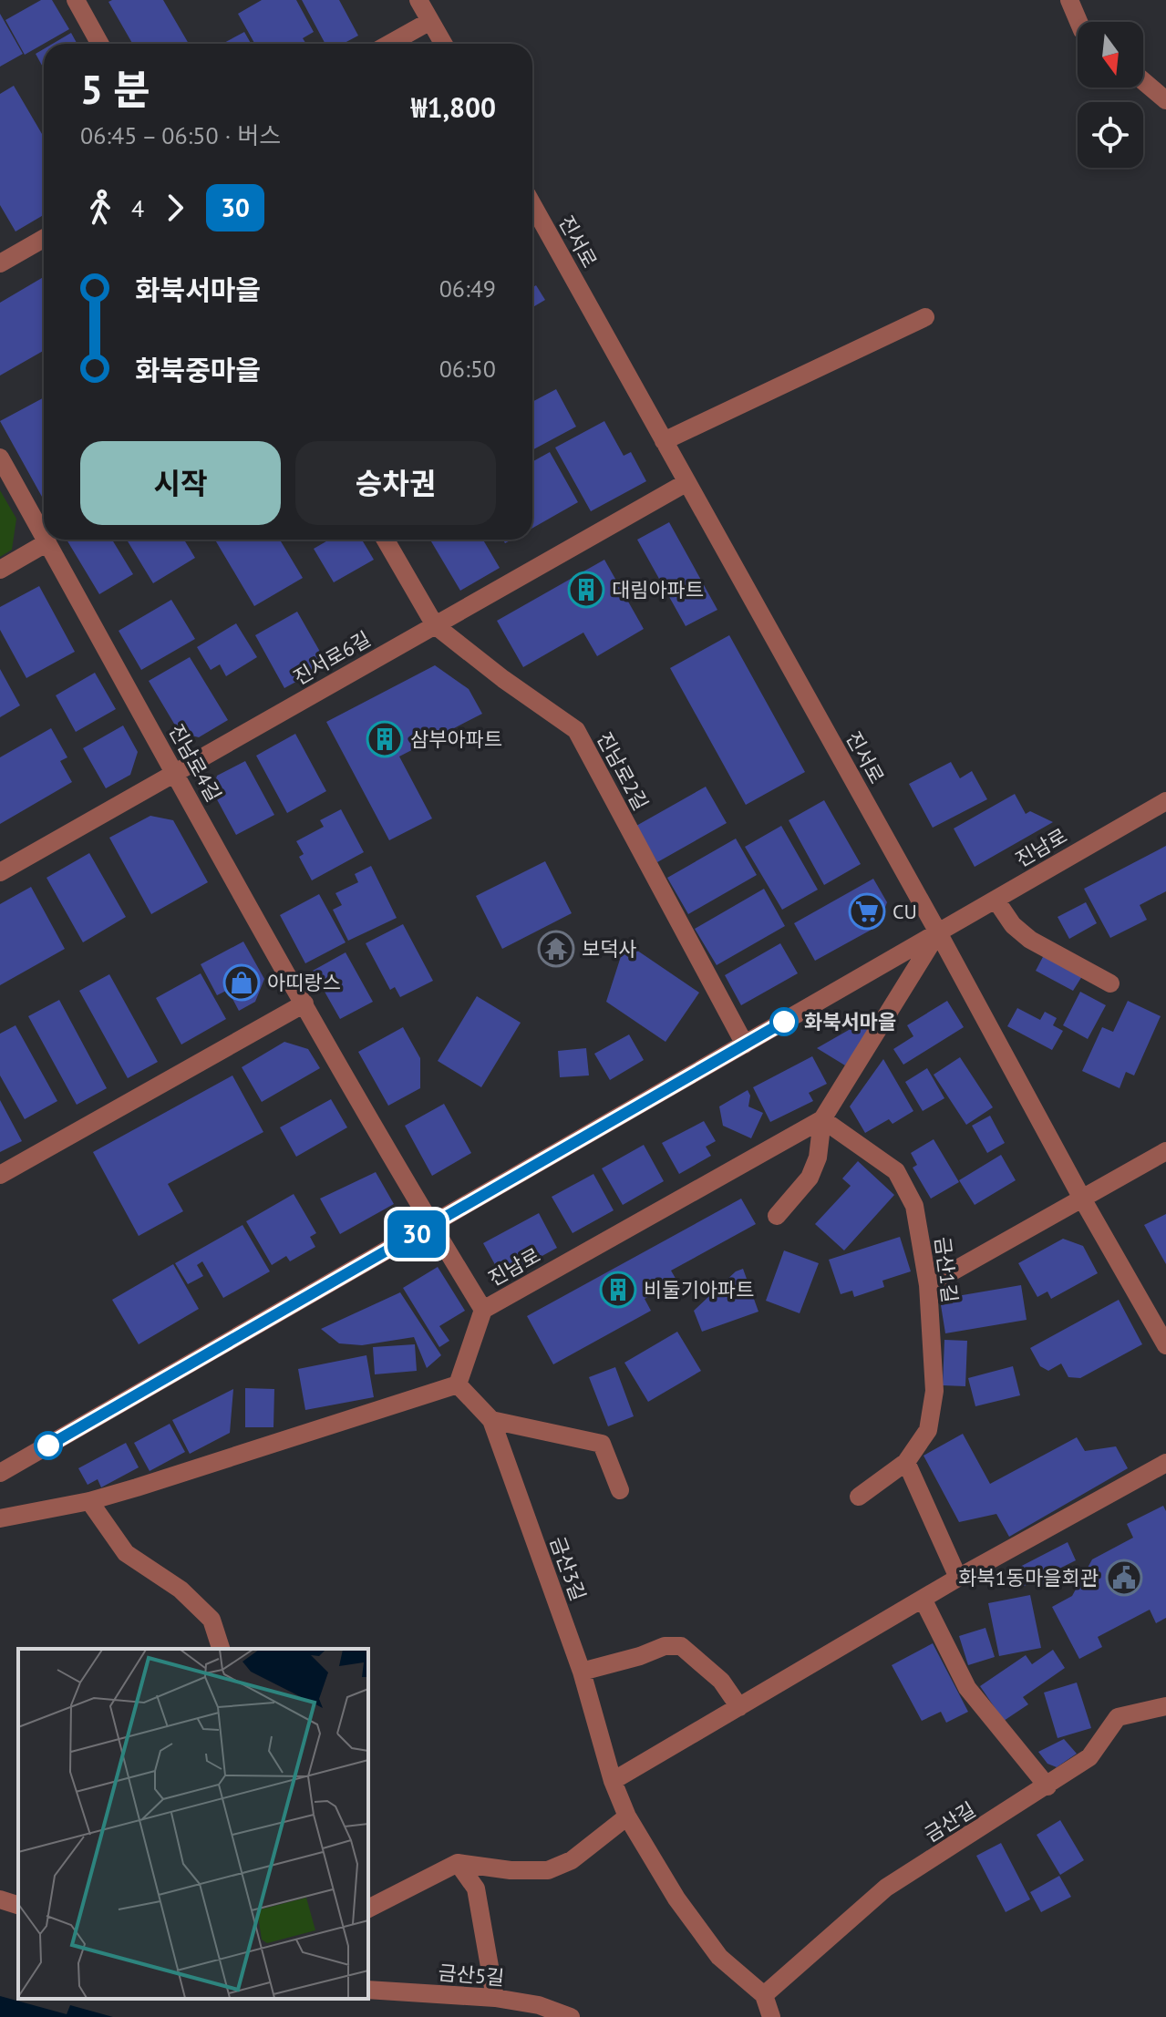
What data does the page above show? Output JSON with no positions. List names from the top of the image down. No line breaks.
{"streets":{"street":["진서로","진서로6길","진남로4길","진남로2길","진남로","금산1길","금산3길","금산길","금산5길"]},"crossings":[["진서로","진서로6길"],["진서로","진남로"],["진서로6길","진남로4길"],["진서로6길","진남로2길"],["진남로4길","진남로"],["진남로2길","진남로"],["진남로","금산1길"],["진남로","금산3길"],["금산3길","금산길"]],"places":{"building":["대림아파트","삼부아파트","비둘기아파트"],"supermarket":["CU"],"temple":["보덕사"],"shop":["아띠랑스"],"other":["화북서마을"],"public building":["화북1동마을회관"]},"lines":["bus line 30"],"north":"bottom","page":{"on_map":"30","heading":["5 분","06:45 – 06:50 · 버스","₩1,800"],"legs":["4","30"],"list":[{"name":"화북서마을","value":"06:49"},{"name":"화북중마을","value":"06:50"}],"buttons":["시작","승차권"]}}
